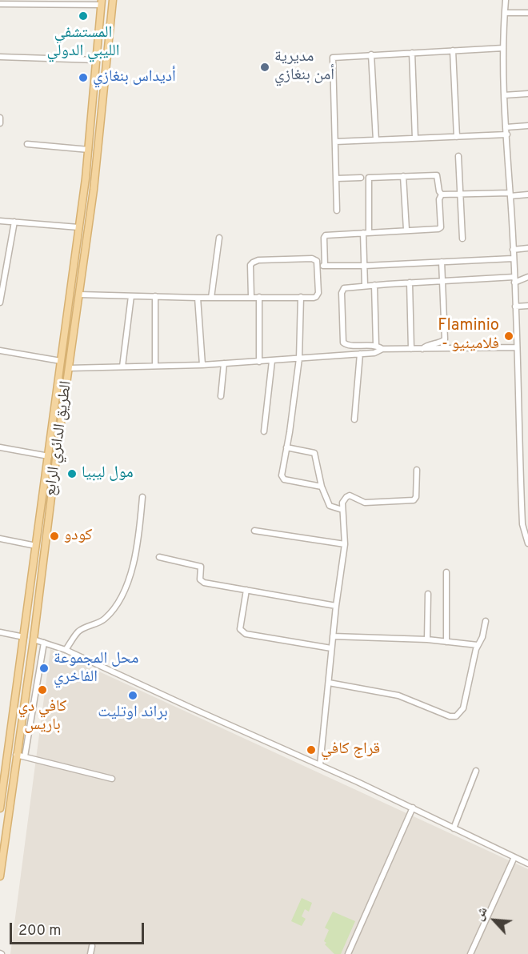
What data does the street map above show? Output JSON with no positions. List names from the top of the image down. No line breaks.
{"streets":{"main road":["الطريق الدائري الرابع"]},"places":["المستشفي الليبي الدولي","مديرية أمن بنغازي","أديداس بنغازي","Flaminio - فلامينيو","مول ليبيا","كودو","محل المجموعة الفاخري","كافي دي باريس","براند اوتليت","قراج كافي"],"scale_bar":"200 m","north":"top left"}
